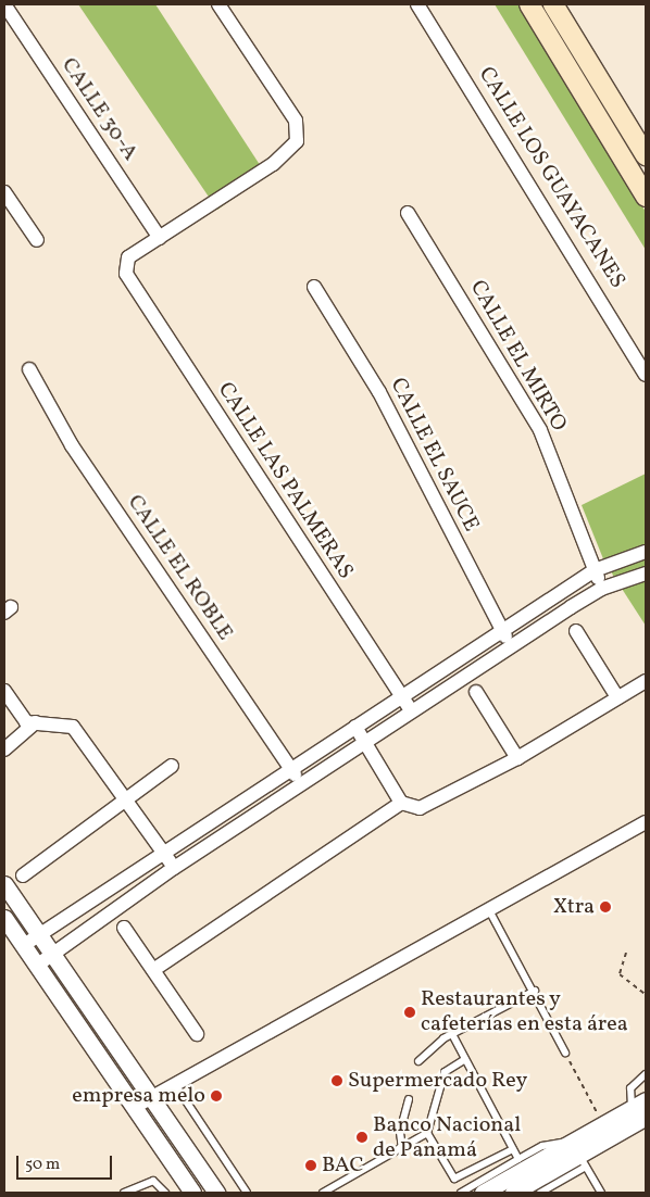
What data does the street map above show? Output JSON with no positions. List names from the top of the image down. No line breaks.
{"streets":{"street":["CALLE 30-A","CALLE LOS GUAYACANES","CALLE EL MIRTO","CALLE EL SAUCE","CALLE LAS PALMERAS","CALLE EL ROBLE"]},"crossings":[["CALLE 30-A","CALLE LAS PALMERAS"]],"places":["Xtra","Restaurantes y cafeterías en esta área","Supermercado Rey","empresa melo","Banco Nacional de Panamá","BAC"],"scale_bar":"50 m"}
